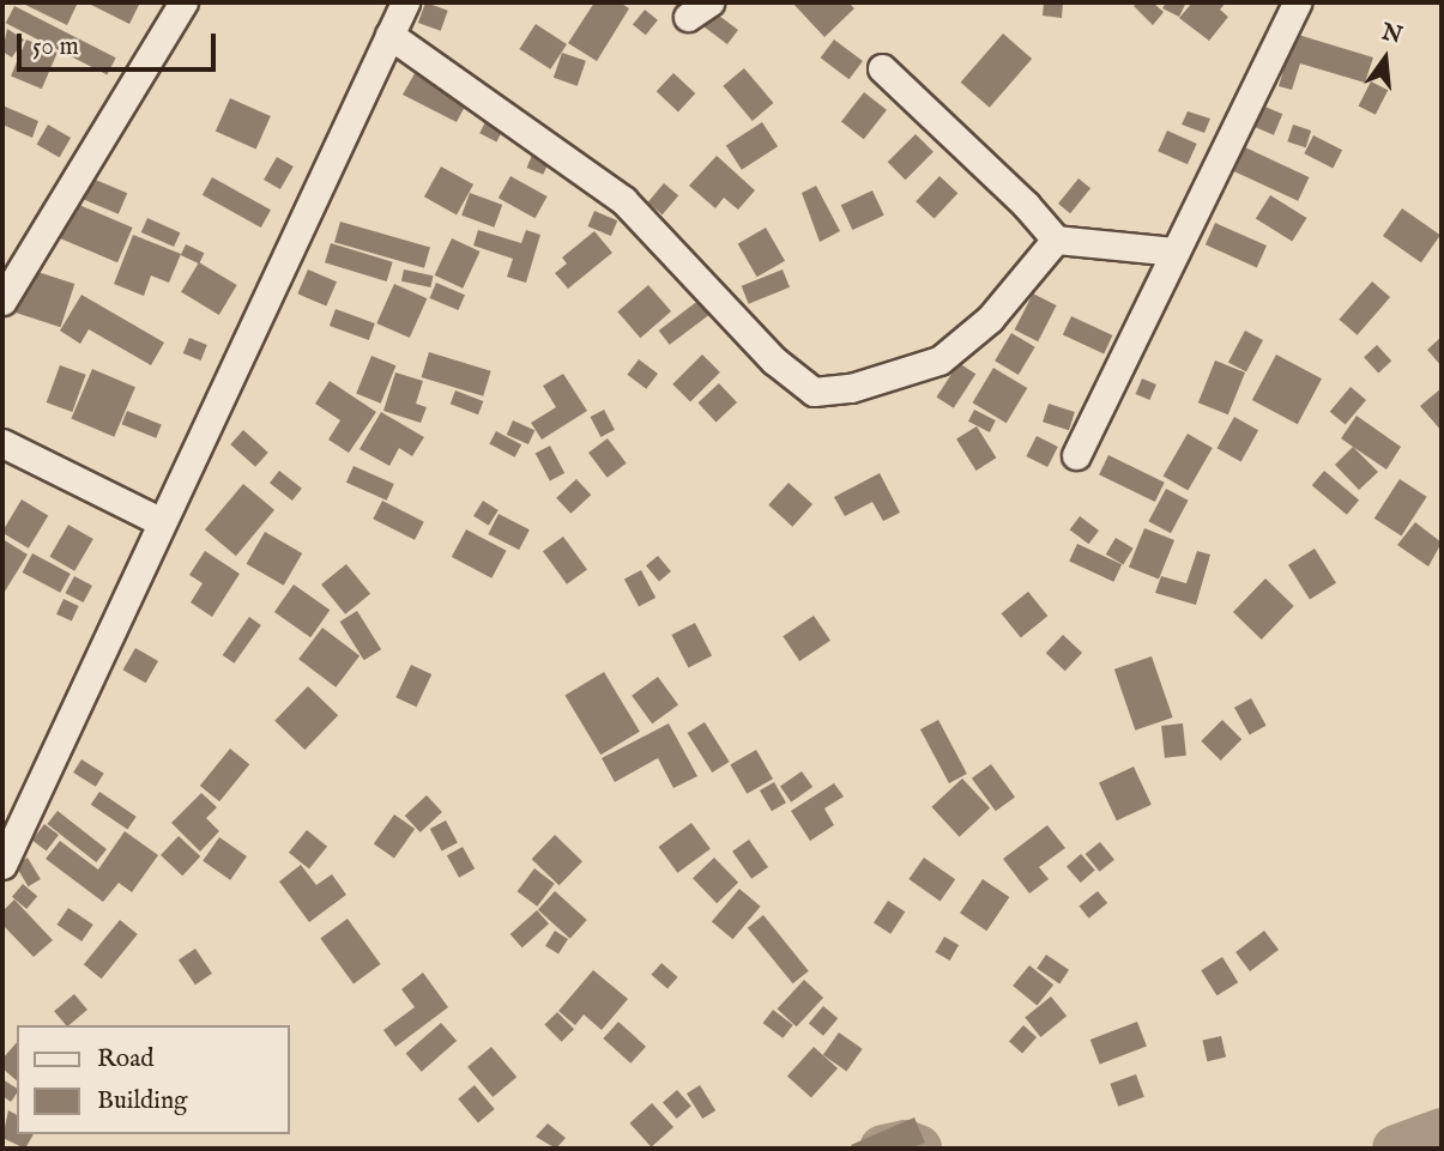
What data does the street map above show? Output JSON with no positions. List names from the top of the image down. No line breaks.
{"legend":["Road","Building"],"scale_bar":"50 m","north":"top"}
